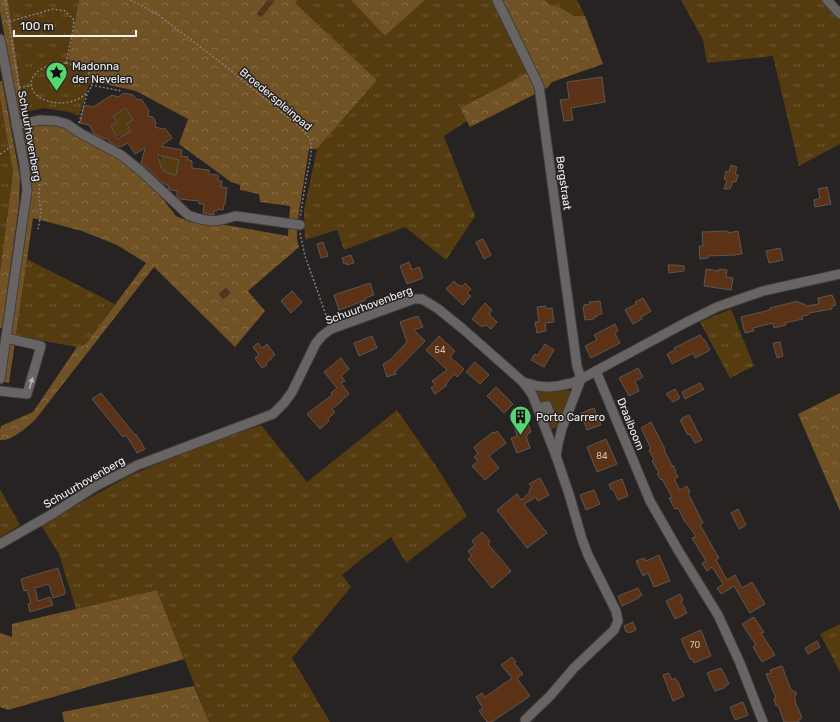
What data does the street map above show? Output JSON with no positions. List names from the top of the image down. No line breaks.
{"streets":{"street":["Schuurhovenberg","Bergstraat","Draaiboom"],"path":["Broederspleinpad"]},"crossings":[["Broederspleinpad","Schuurhovenberg"]],"places":{"place":["Madonna der Nevelen"],"building":["Porto Carrero"]},"house_numbers":["54","84","70"],"scale_bar":"100 m"}
